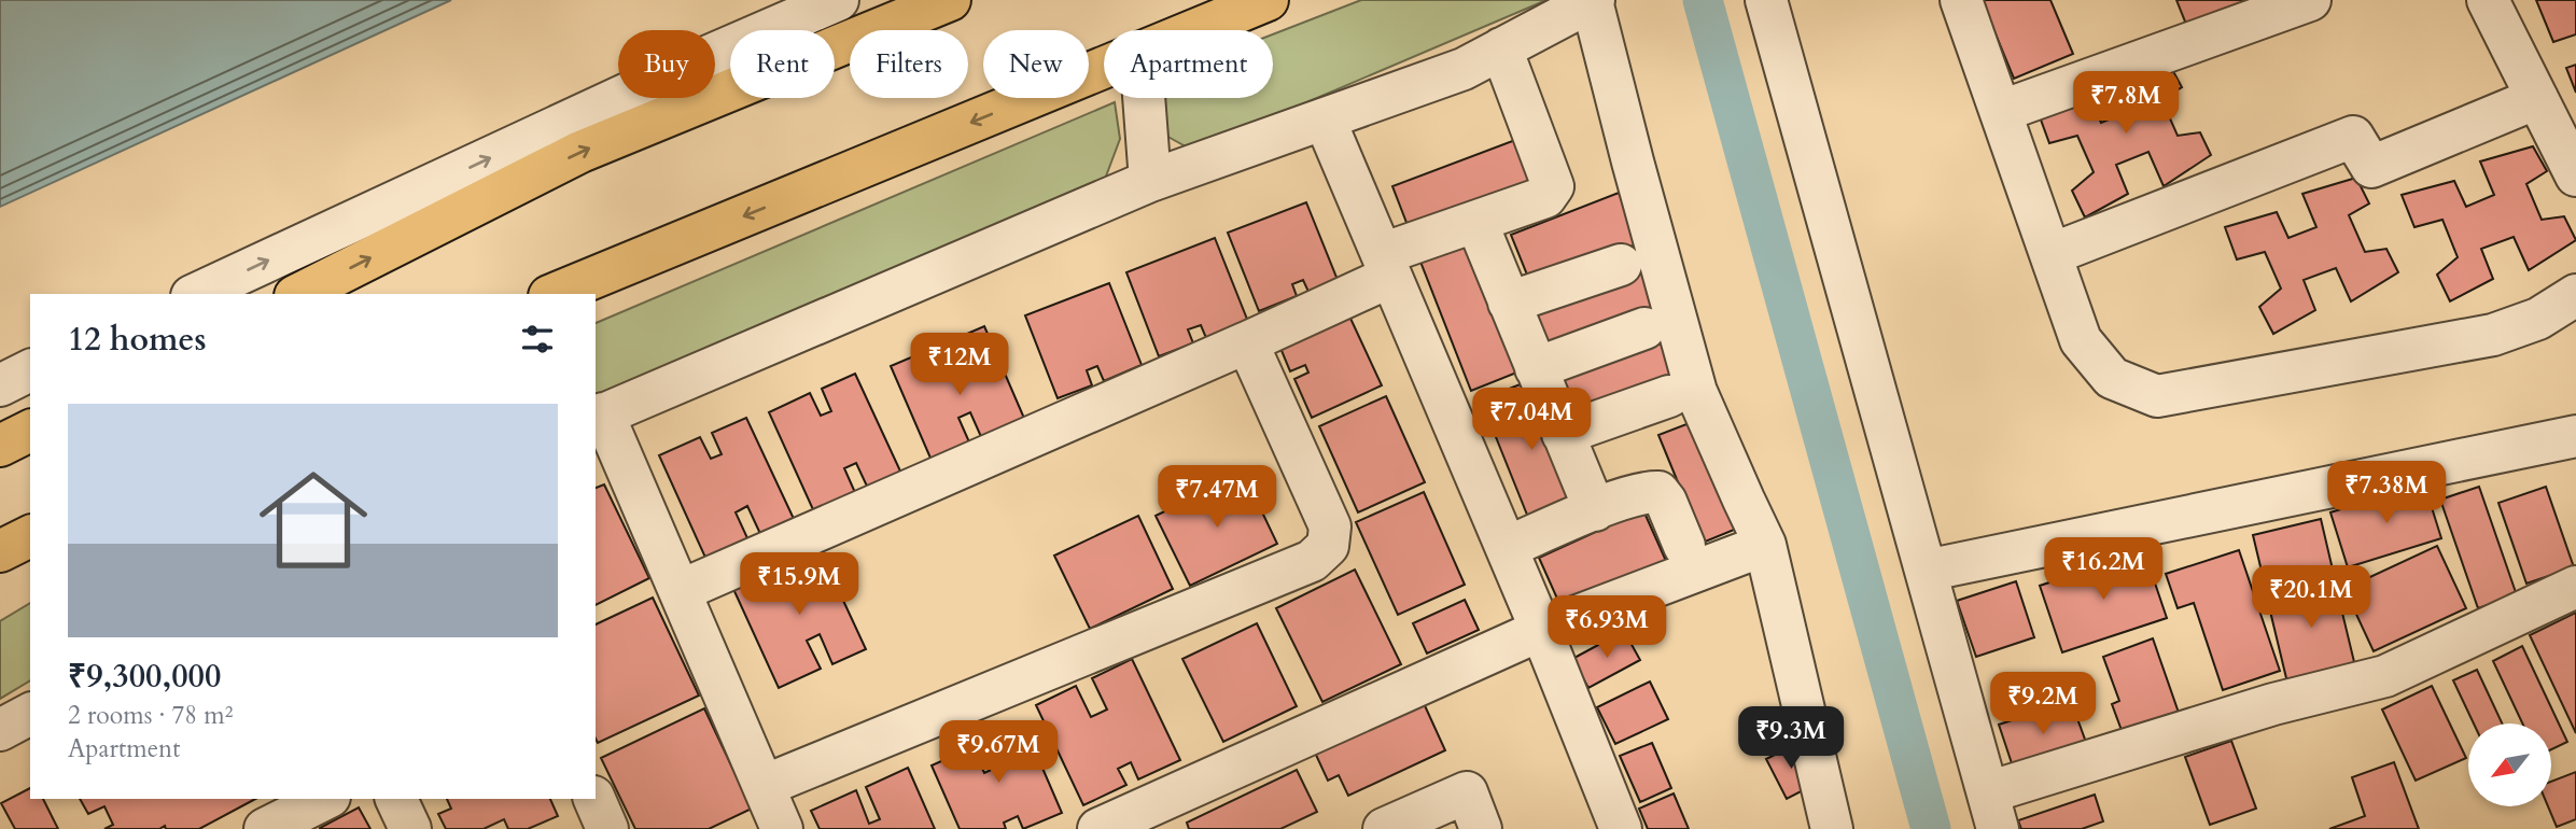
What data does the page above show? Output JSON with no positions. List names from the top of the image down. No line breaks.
{"north":"bottom left","page":{"chip":["Buy","Rent","Filters","New","Apartment"],"price":["₹7.8M","₹12M","₹7.04M","₹7.38M","₹7.47M","₹16.2M","₹15.9M","₹20.1M","₹6.93M","₹9.2M","₹9.3M","₹9.67M"],"heading":"12 homes","list":[{"name":"₹9,300,000","note":"2 rooms · 78 m² · Apartment"}]}}
